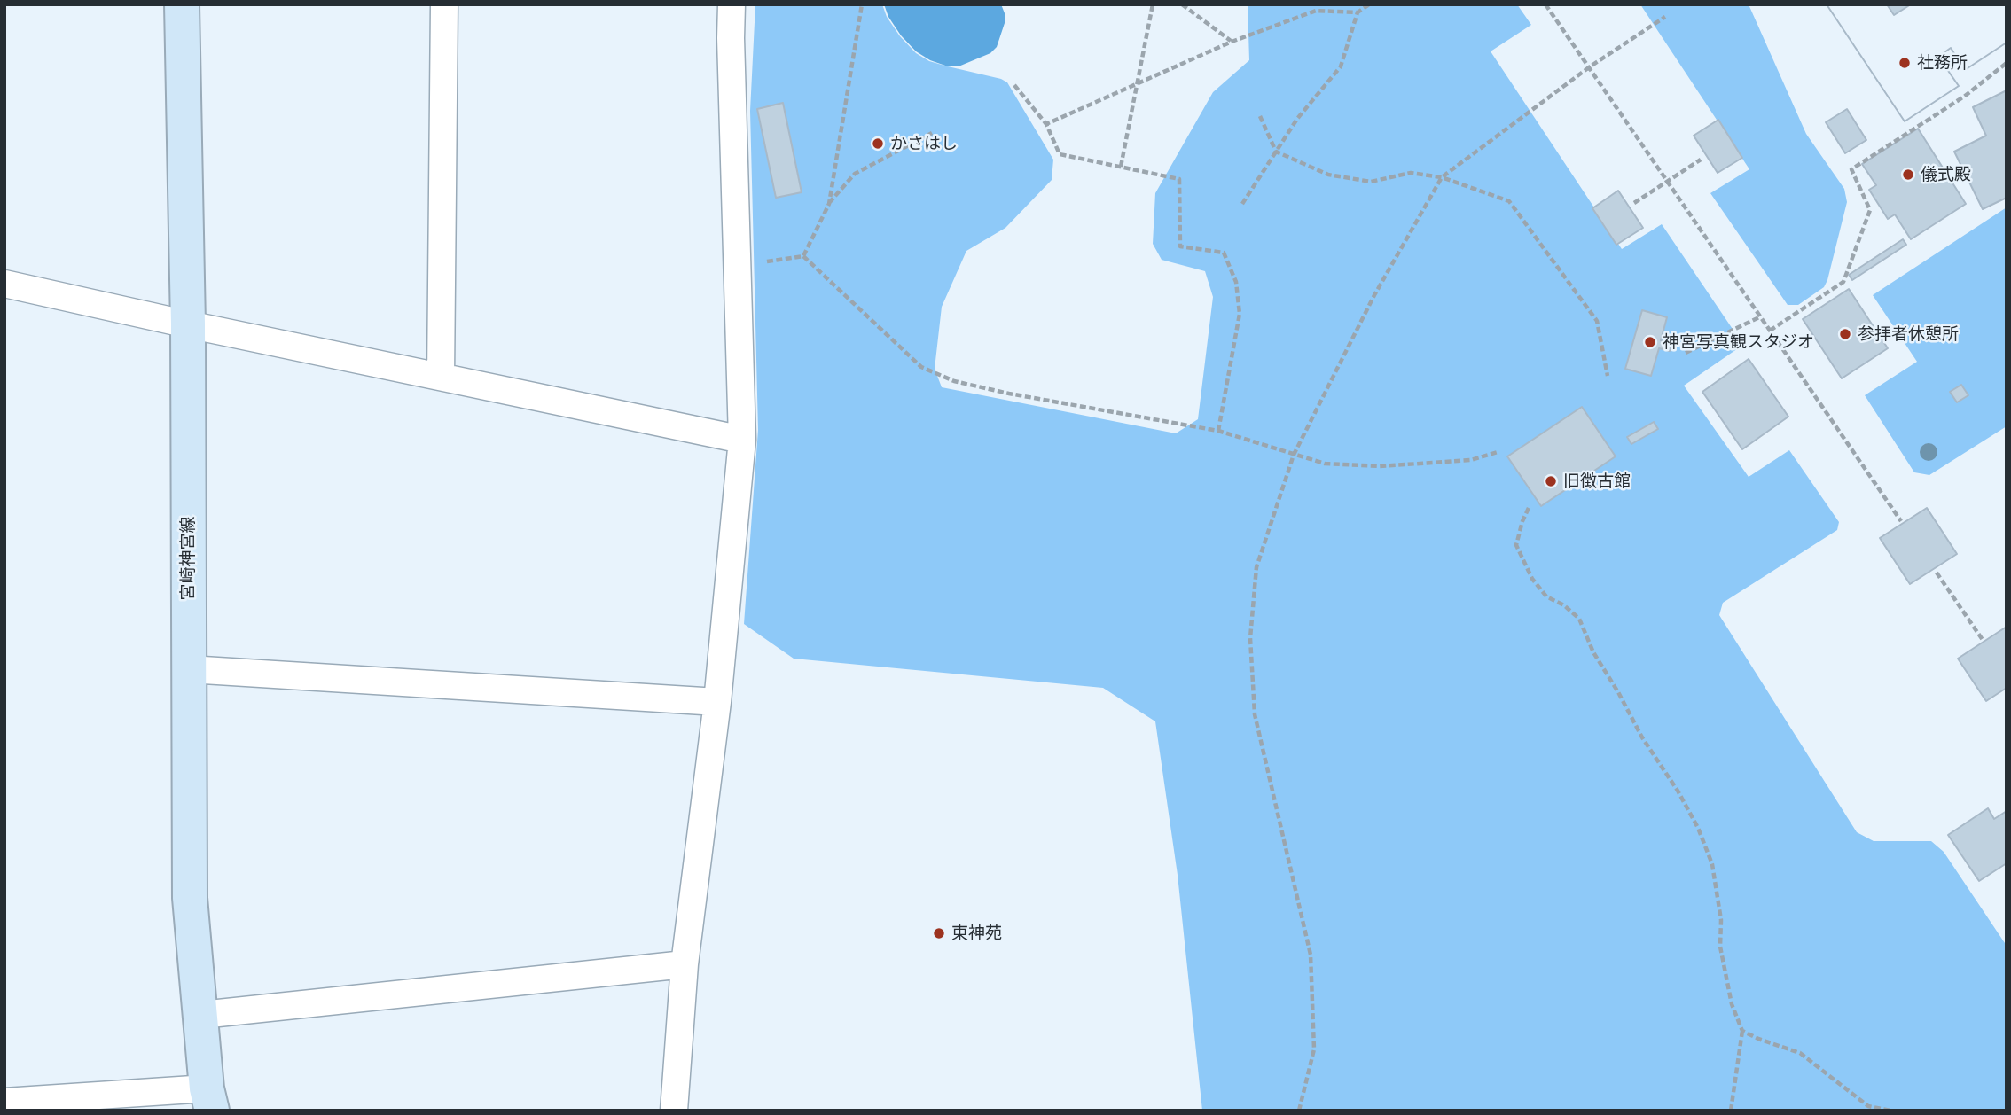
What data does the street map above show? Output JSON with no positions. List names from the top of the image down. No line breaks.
{"streets":{"main road":["宮崎神宮線"]},"places":["社務所","かさはし","儀式殿","参拝者休憩所","神宮写真観スタジオ","旧徴古館","東神苑"]}
